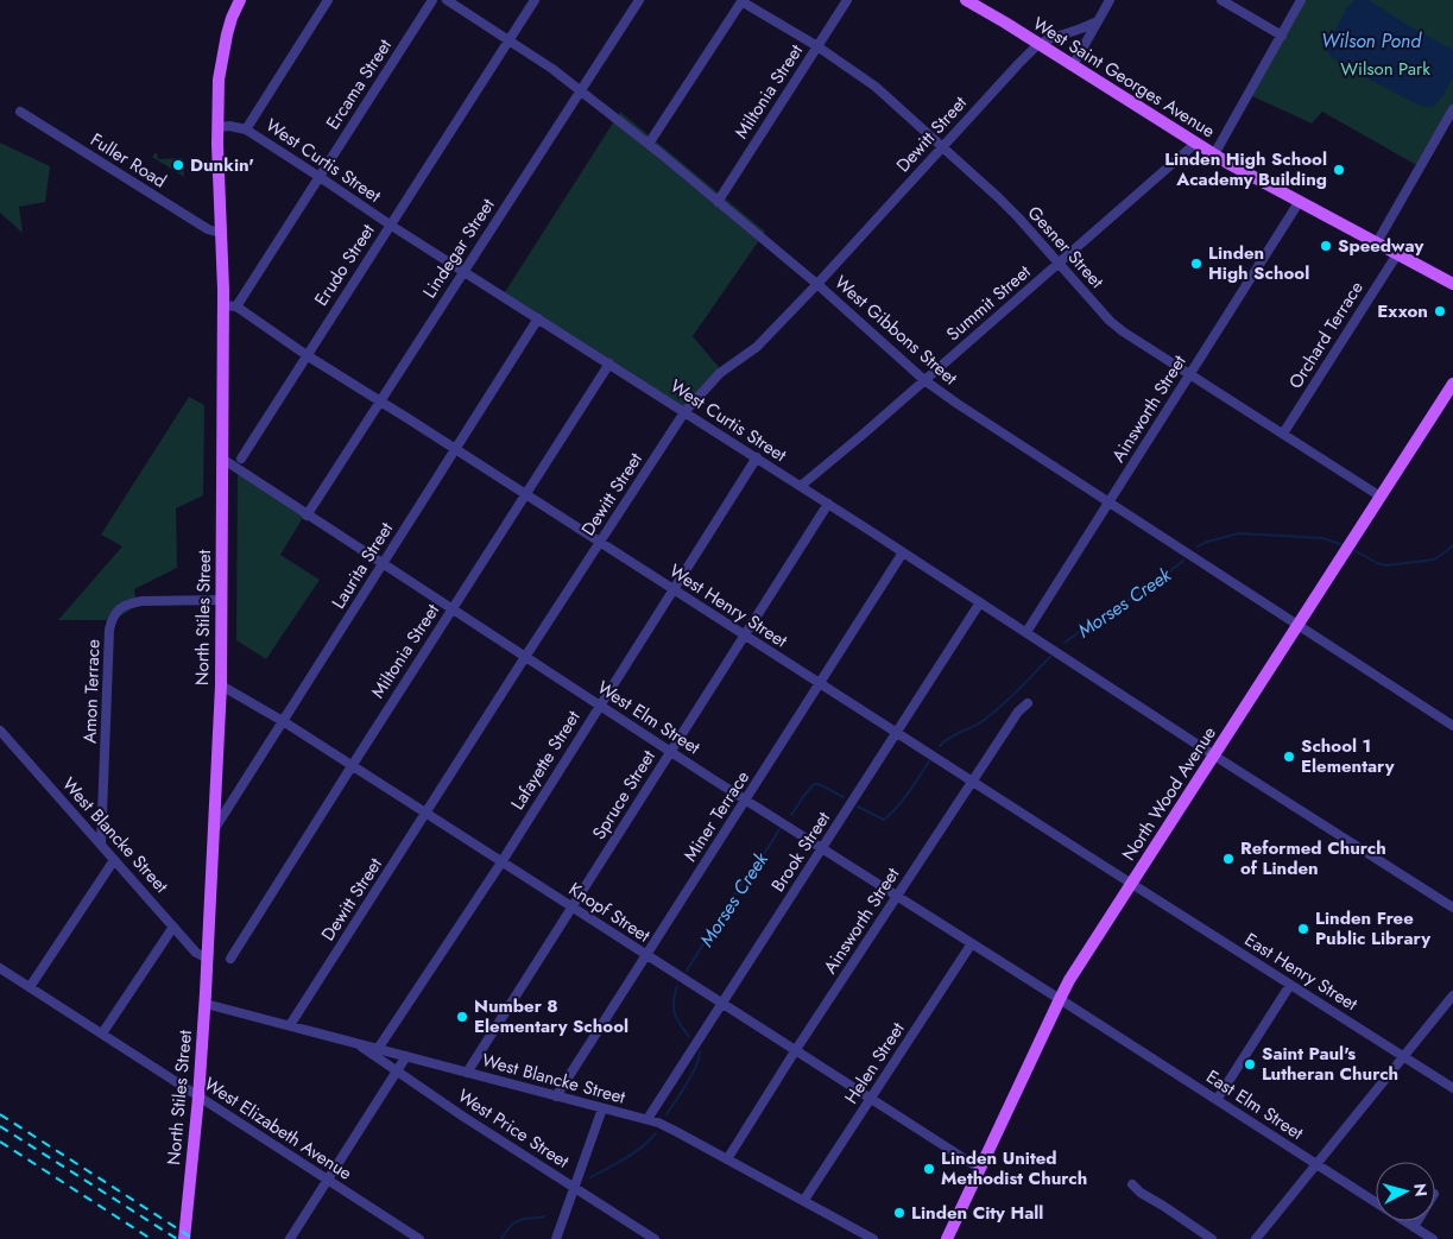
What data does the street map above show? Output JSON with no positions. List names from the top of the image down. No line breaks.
{"streets":{"main road":["West Saint Georges Avenue","North Stiles Street","North Wood Avenue"],"street":["Ercama Street","Miltonia Street","Dewitt Street","Fuller Road","West Curtis Street","Gesner Street","Lindegar Street","Erudo Street","Summit Street","West Gibbons Street","Orchard Terrace","Ainsworth Street","Laurita Street","West Henry Street","Amon Terrace","West Elm Street","Lafayette Street","Spruce Street","Miner Terrace","West Blancke Street","Brook Street","Knopf Street","East Henry Street","Helen Street","East Elm Street","West Elizabeth Avenue","West Price Street"]},"crossings":[["West Saint Georges Avenue","Dewitt Street"],["West Saint Georges Avenue","Summit Street"],["West Saint Georges Avenue","Orchard Terrace"],["West Saint Georges Avenue","Ainsworth Street"],["Ercama Street","West Curtis Street"],["Ercama Street","West Henry Street"],["Miltonia Street","West Curtis Street"],["Miltonia Street","Gesner Street"],["Miltonia Street","West Gibbons Street"],["Miltonia Street","West Henry Street"],["Miltonia Street","West Elm Street"],["Miltonia Street","Knopf Street"],["Dewitt Street","West Curtis Street"],["Dewitt Street","Gesner Street"],["Dewitt Street","West Gibbons Street"],["Dewitt Street","West Henry Street"],["Dewitt Street","West Elm Street"],["Dewitt Street","West Blancke Street"],["Dewitt Street","Knopf Street"],["Fuller Road","North Stiles Street"],["West Curtis Street","Lindegar Street"],["West Curtis Street","Erudo Street"],["West Curtis Street","Summit Street"],["West Curtis Street","Ainsworth Street"],["West Curtis Street","Laurita Street"],["West Curtis Street","North Stiles Street"],["West Curtis Street","Lafayette Street"],["West Curtis Street","North Wood Avenue"],["West Curtis Street","Spruce Street"],["West Curtis Street","Miner Terrace"],["West Curtis Street","Brook Street"],["Gesner Street","Summit Street"],["Gesner Street","Orchard Terrace"],["Gesner Street","Ainsworth Street"],["Gesner Street","North Wood Avenue"],["Lindegar Street","West Gibbons Street"],["Lindegar Street","West Henry Street"],["Lindegar Street","West Elm Street"],["Erudo Street","West Gibbons Street"],["Erudo Street","West Henry Street"],["Summit Street","West Gibbons Street"],["West Gibbons Street","Ainsworth Street"],["West Gibbons Street","North Wood Avenue"],["Ainsworth Street","West Henry Street"],["Ainsworth Street","West Elm Street"],["Ainsworth Street","West Blancke Street"],["Ainsworth Street","Knopf Street"],["Laurita Street","West Henry Street"],["Laurita Street","North Stiles Street"],["Laurita Street","West Elm Street"],["Laurita Street","Knopf Street"],["West Henry Street","Lafayette Street"],["West Henry Street","North Wood Avenue"],["West Henry Street","Spruce Street"],["West Henry Street","Miner Terrace"],["West Henry Street","Brook Street"],["West Henry Street","East Henry Street"],["North Stiles Street","Amon Terrace"],["North Stiles Street","West Elm Street"],["North Stiles Street","West Blancke Street"],["North Stiles Street","Knopf Street"],["North Stiles Street","West Elizabeth Avenue"],["Amon Terrace","West Blancke Street"],["West Elm Street","Lafayette Street"],["West Elm Street","North Wood Avenue"],["West Elm Street","Spruce Street"],["West Elm Street","Miner Terrace"],["West Elm Street","Brook Street"],["West Elm Street","Helen Street"],["West Elm Street","East Elm Street"],["Lafayette Street","West Blancke Street"],["Lafayette Street","Knopf Street"],["North Wood Avenue","Knopf Street"],["North Wood Avenue","East Henry Street"],["North Wood Avenue","East Elm Street"],["Spruce Street","West Blancke Street"],["Spruce Street","Knopf Street"],["Miner Terrace","West Blancke Street"],["Miner Terrace","Knopf Street"],["West Blancke Street","Brook Street"],["West Blancke Street","Helen Street"],["West Blancke Street","West Price Street"],["Brook Street","Knopf Street"],["Knopf Street","Helen Street"]],"water":["Wilson Pond","Morses Creek"],"parks":["Wilson Park"],"places":["Dunkin'","Linden High School Academy Building","Speedway","Linden High School","Exxon","School 1 Elementary","Reformed Church of Linden","Linden Free Public Library","Number 8 Elementary School","Saint Paul's Lutheran Church","Linden United Methodist Church","Linden City Hall"],"north":"right"}
